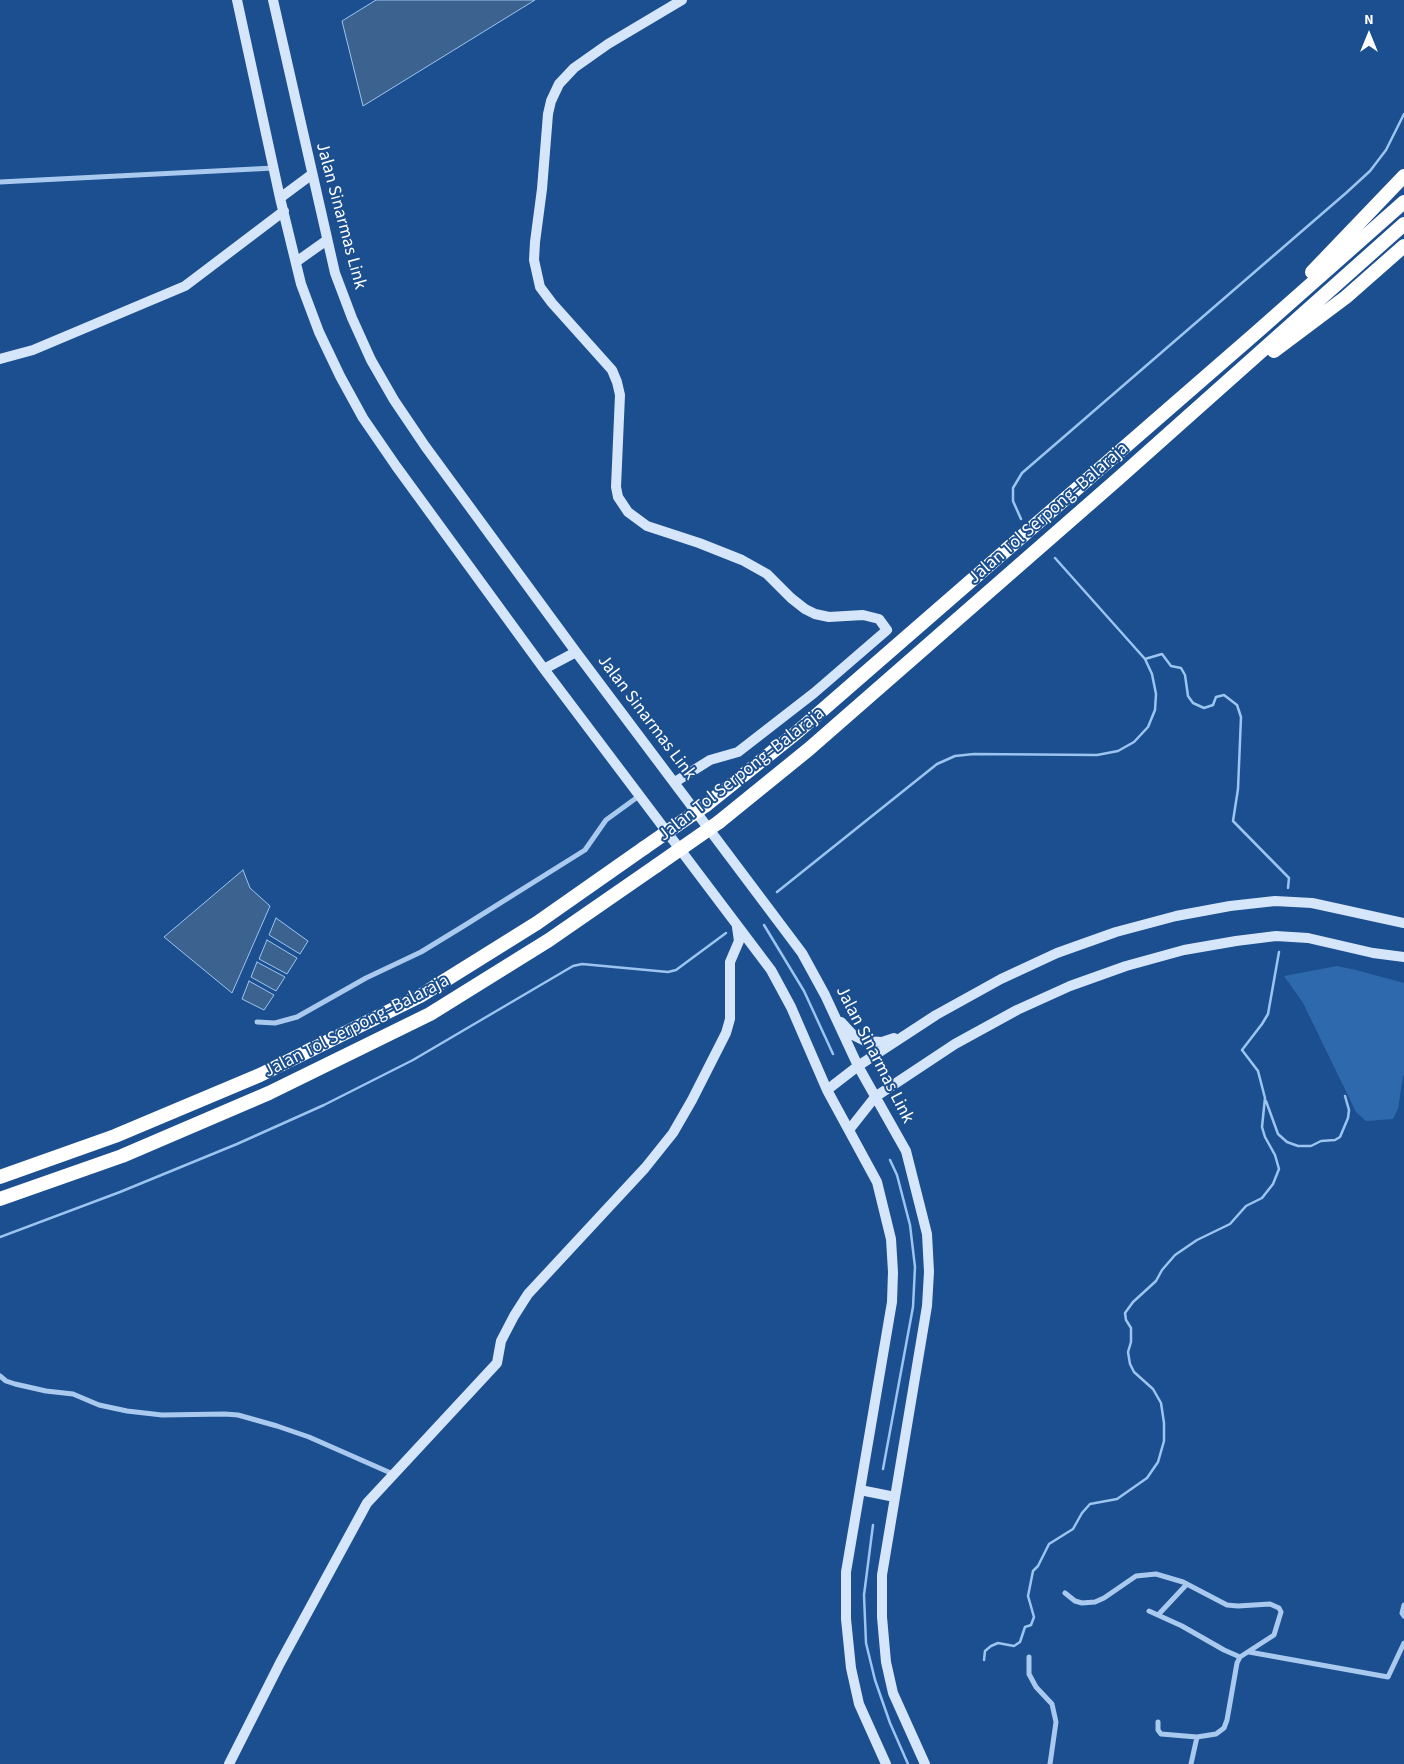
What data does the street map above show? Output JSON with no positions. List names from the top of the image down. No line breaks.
{"streets":{"highway":["Jalan Tol Serpong–Balaraja"],"street":["Jalan Sinarmas Link"]},"north":"top"}
